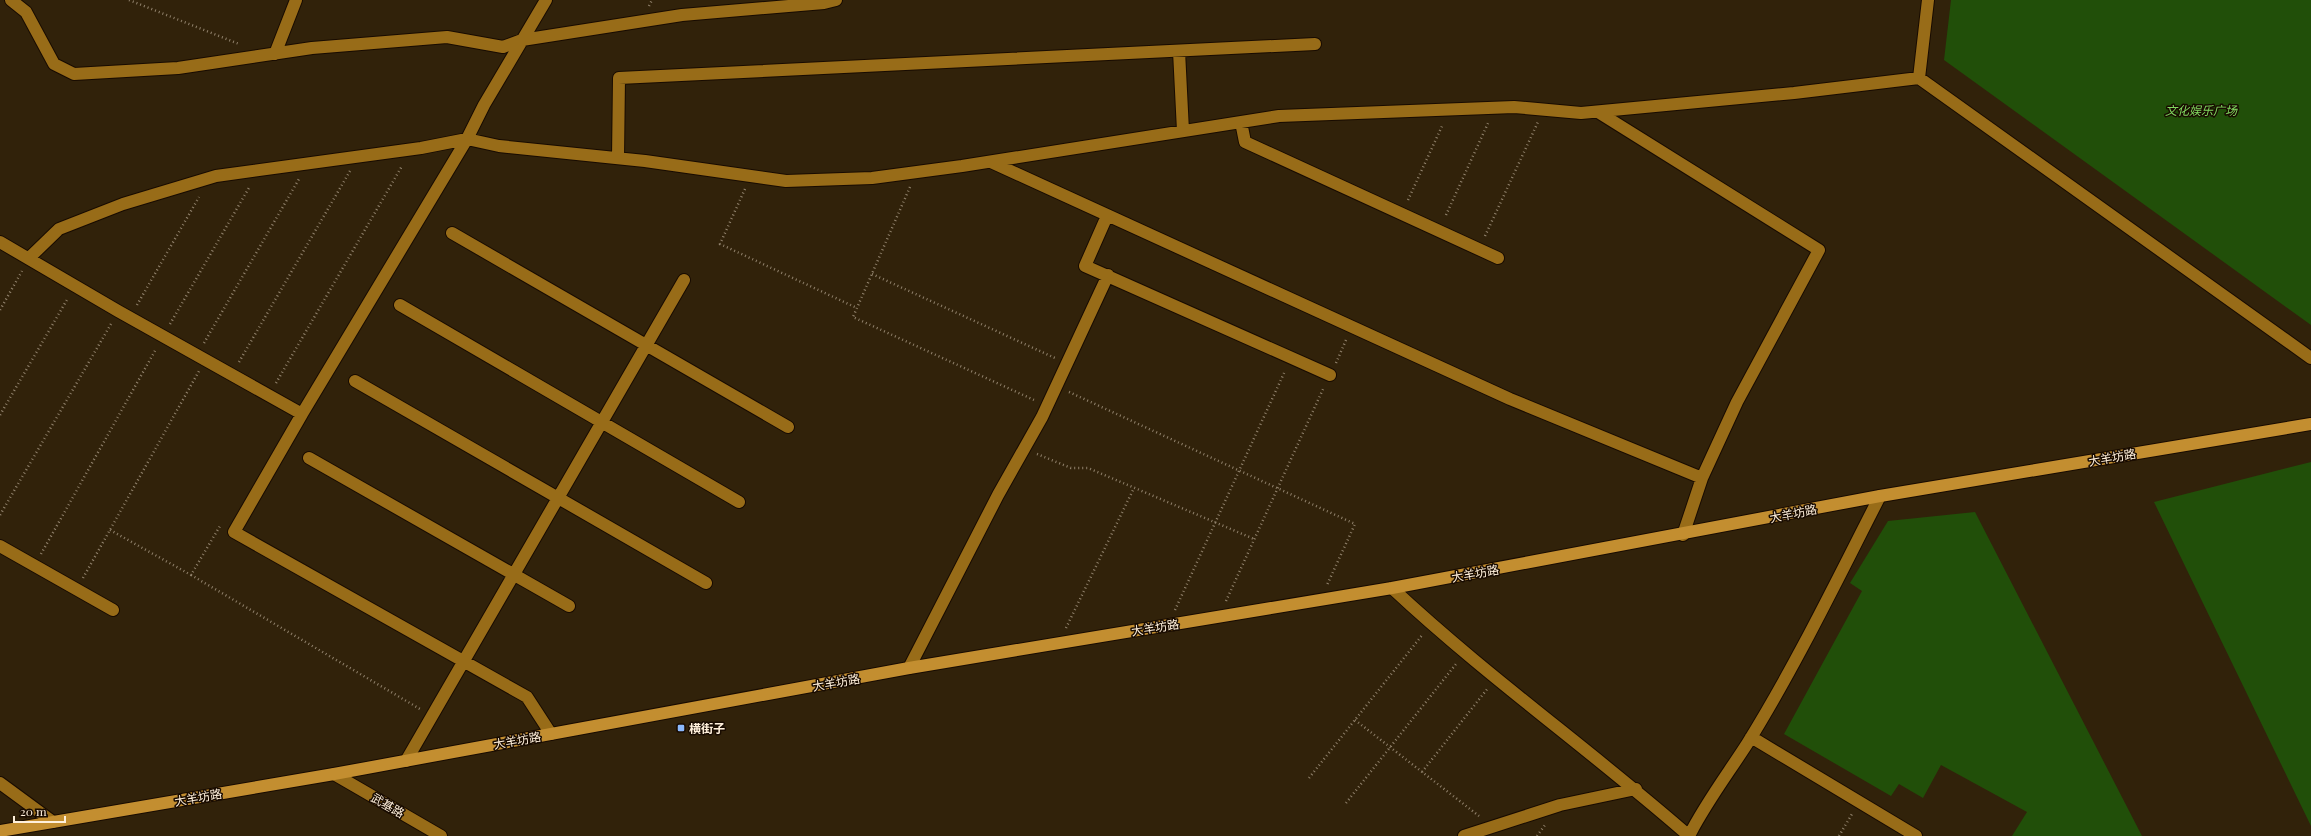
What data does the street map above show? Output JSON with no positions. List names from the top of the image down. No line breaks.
{"streets":{"main road":["大羊坊路"],"street":["武基路"]},"crossings":[["大羊坊路","武基路"]],"parks":["文化娱乐广场"],"places":{"transit":["横街子"]},"scale_bar":"20 m"}
